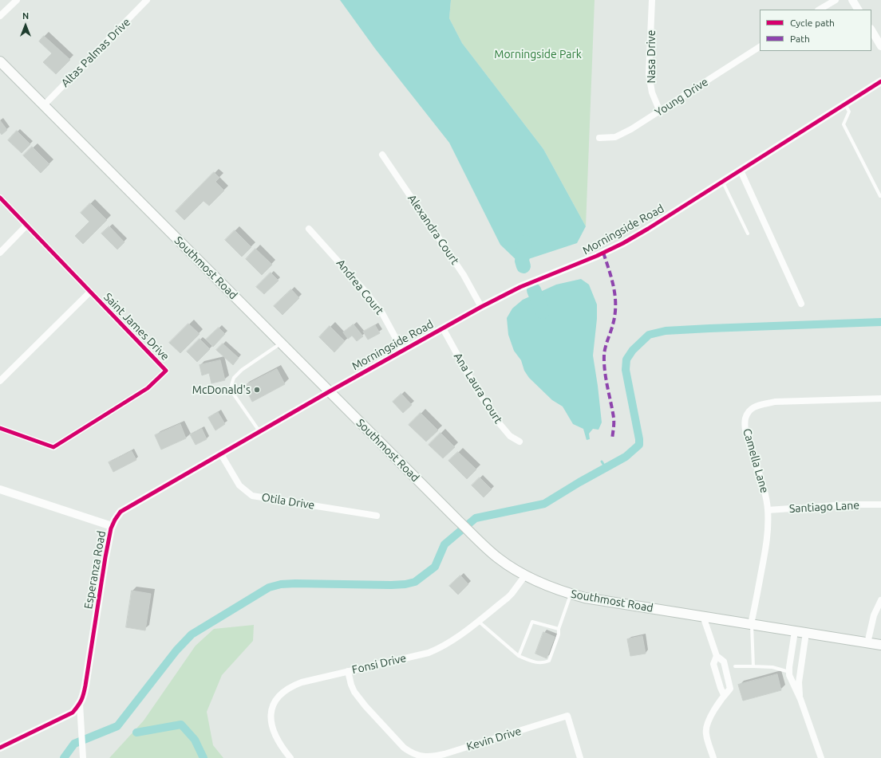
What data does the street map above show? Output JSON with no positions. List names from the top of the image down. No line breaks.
{"streets":{"main road":["Southmost Road"],"street":["Altas Palmas Drive","Nasa Drive","Young Drive","Alexandra Court","Morningside Road","Andrea Court","Saint James Drive","Ana Laura Court","Camella Lane","Otila Drive","Santiago Lane","Esperanza Road","Fonsi Drive","Kevin Drive"]},"crossings":[["Altas Palmas Drive","Southmost Road"],["Nasa Drive","Young Drive"],["Alexandra Court","Morningside Road"],["Morningside Road","Southmost Road"],["Morningside Road","Andrea Court"],["Morningside Road","Ana Laura Court"],["Morningside Road","Esperanza Road"],["Southmost Road","Camella Lane"],["Southmost Road","Esperanza Road"],["Southmost Road","Fonsi Drive"],["Camella Lane","Santiago Lane"],["Otila Drive","Esperanza Road"],["Fonsi Drive","Kevin Drive"]],"parks":["Morningside Park"],"places":["McDonald's"],"legend":["Cycle path","Path"],"north":"top"}
